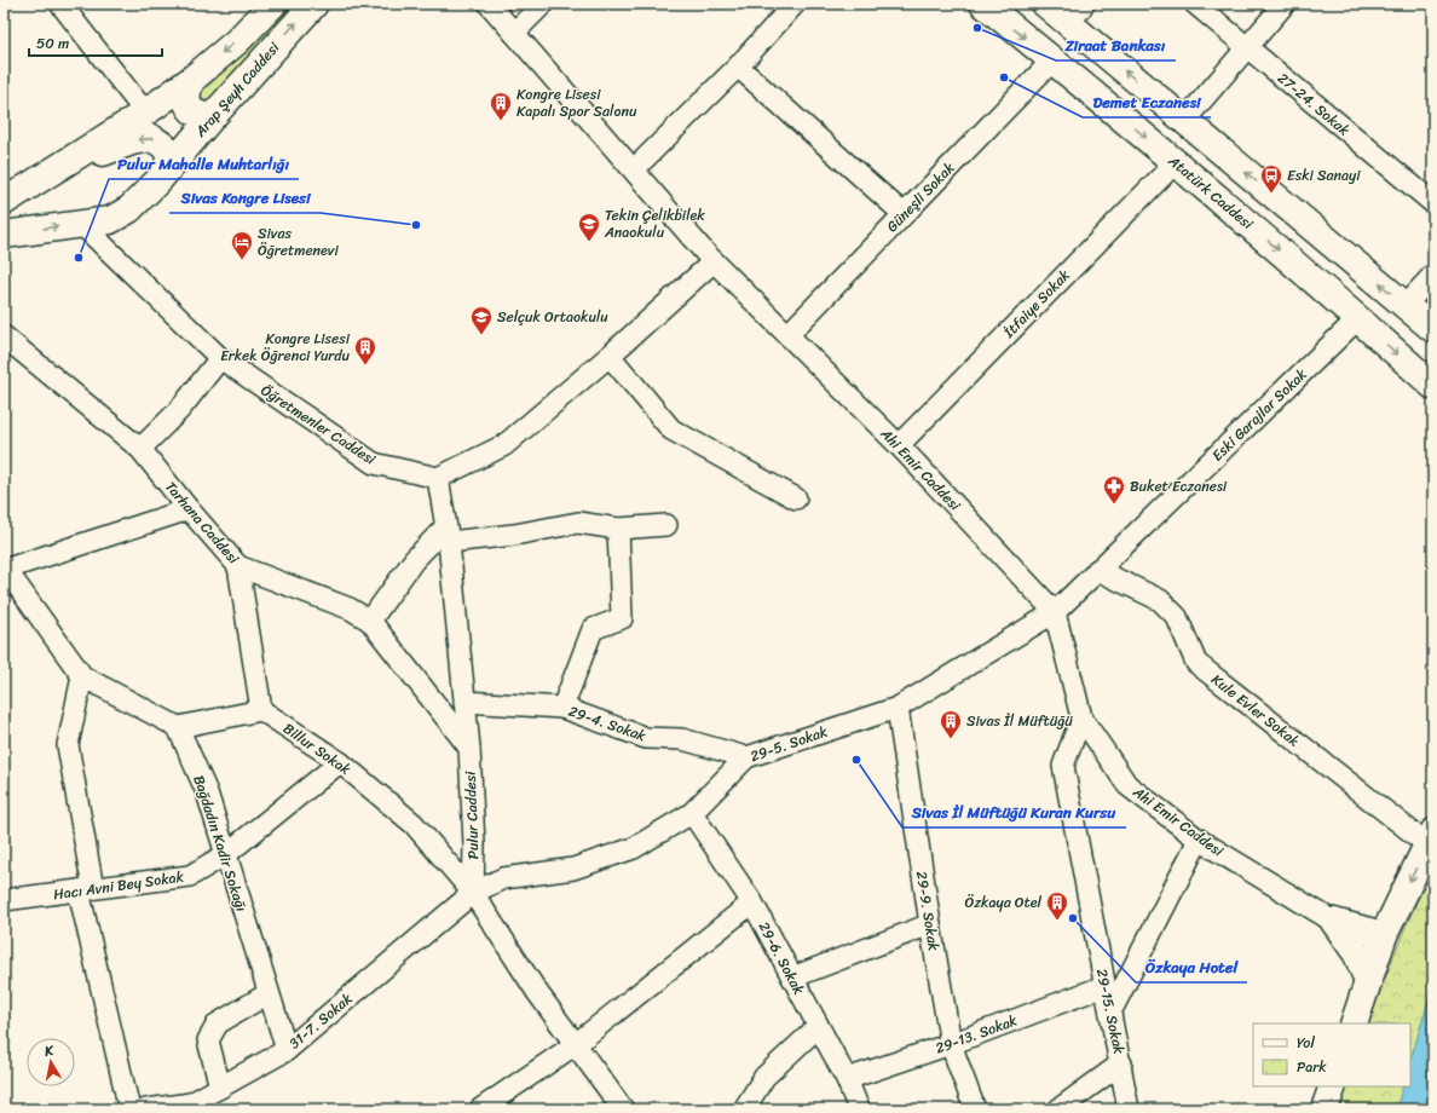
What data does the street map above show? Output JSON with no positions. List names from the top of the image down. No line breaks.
{"streets":{"main road":["Arap Şeyh Caddesi","Atatürk Caddesi","Ahi Emir Caddesi"],"street":["27-24. Sokak","Güneşli Sokak","İtfaiye Sokak","Eski Garajlar Sokak","Öğretmenler Caddesi","Tarhana Caddesi","Kule Evler Sokak","29-4. Sokak","29-5. Sokak","Billur Sokak","Pulur Caddesi","Bağdadın Kadir Sokağı","Hacı Avni Bey Sokak","29-9. Sokak","29-6. Sokak","29-15. Sokak","31-7. Sokak","29-13. Sokak"]},"crossings":[["Arap Şeyh Caddesi","Öğretmenler Caddesi"],["Atatürk Caddesi","Güneşli Sokak"],["Atatürk Caddesi","İtfaiye Sokak"],["Atatürk Caddesi","Eski Garajlar Sokak"],["Güneşli Sokak","Ahi Emir Caddesi"],["İtfaiye Sokak","Ahi Emir Caddesi"],["Eski Garajlar Sokak","Ahi Emir Caddesi"],["Eski Garajlar Sokak","Kule Evler Sokak"],["Eski Garajlar Sokak","29-5. Sokak"],["Öğretmenler Caddesi","Pulur Caddesi"],["Ahi Emir Caddesi","29-5. Sokak"],["Ahi Emir Caddesi","29-15. Sokak"],["Tarhana Caddesi","Pulur Caddesi"],["29-4. Sokak","29-5. Sokak"],["29-4. Sokak","Pulur Caddesi"],["29-5. Sokak","Billur Sokak"],["29-5. Sokak","Pulur Caddesi"],["29-5. Sokak","29-9. Sokak"],["29-5. Sokak","29-6. Sokak"],["29-5. Sokak","31-7. Sokak"],["Billur Sokak","Pulur Caddesi"],["Billur Sokak","Hacı Avni Bey Sokak"],["Billur Sokak","31-7. Sokak"],["Pulur Caddesi","31-7. Sokak"],["Bağdadın Kadir Sokağı","Hacı Avni Bey Sokak"],["Bağdadın Kadir Sokağı","31-7. Sokak"],["29-9. Sokak","29-13. Sokak"],["29-6. Sokak","29-13. Sokak"],["29-15. Sokak","29-13. Sokak"]],"places":{"other":["Ziraat Bankası","Demet Eczanesi","Sivas Kongre Lisesi","Pulur Mahalle Muhtarlığı","Sivas İl Müftüğü Kuran Kursu","Özkaya Hotel"],"building":["Kongre Lisesi Kapalı Spor Salonu","Kongre Lisesi Erkek Öğrenci Yurdu","Sivas İl Müftüğü","Özkaya Otel"],"bus stop":["Eski Sanayi"],"school or university":["Tekin Çelikbilek Anaokulu","Selçuk Ortaokulu"],"hotel":["Sivas Öğretmenevi"],"pharmacy":["Buket Eczanesi"]},"legend":["Yol","Park"],"scale_bar":"50 m","north":"top"}
